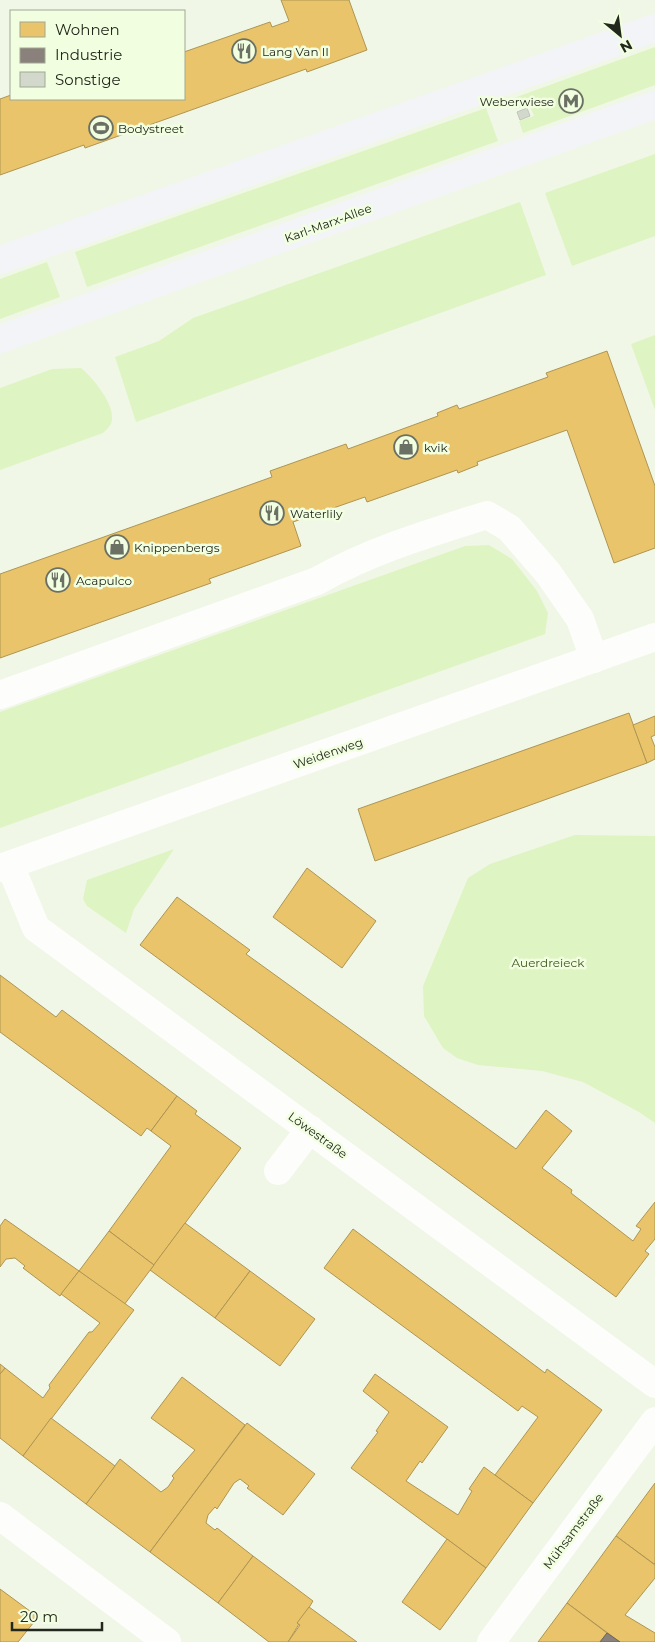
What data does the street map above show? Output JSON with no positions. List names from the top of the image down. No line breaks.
{"streets":{"main road":["Karl-Marx-Allee"],"street":["Weidenweg","Löwestraße","Mühsamstraße"]},"crossings":[["Weidenweg","Löwestraße"]],"parks":["Auerdreieck"],"places":{"restaurant":["Lang Van II","Waterlily","Acapulco"],"metro station":["Weberwiese"],"sports":["Bodystreet"],"shop":["kvik","Knippenbergs"]},"legend":["Wohnen","Industrie","Sonstige"],"scale_bar":"20 m","north":"bottom right"}
